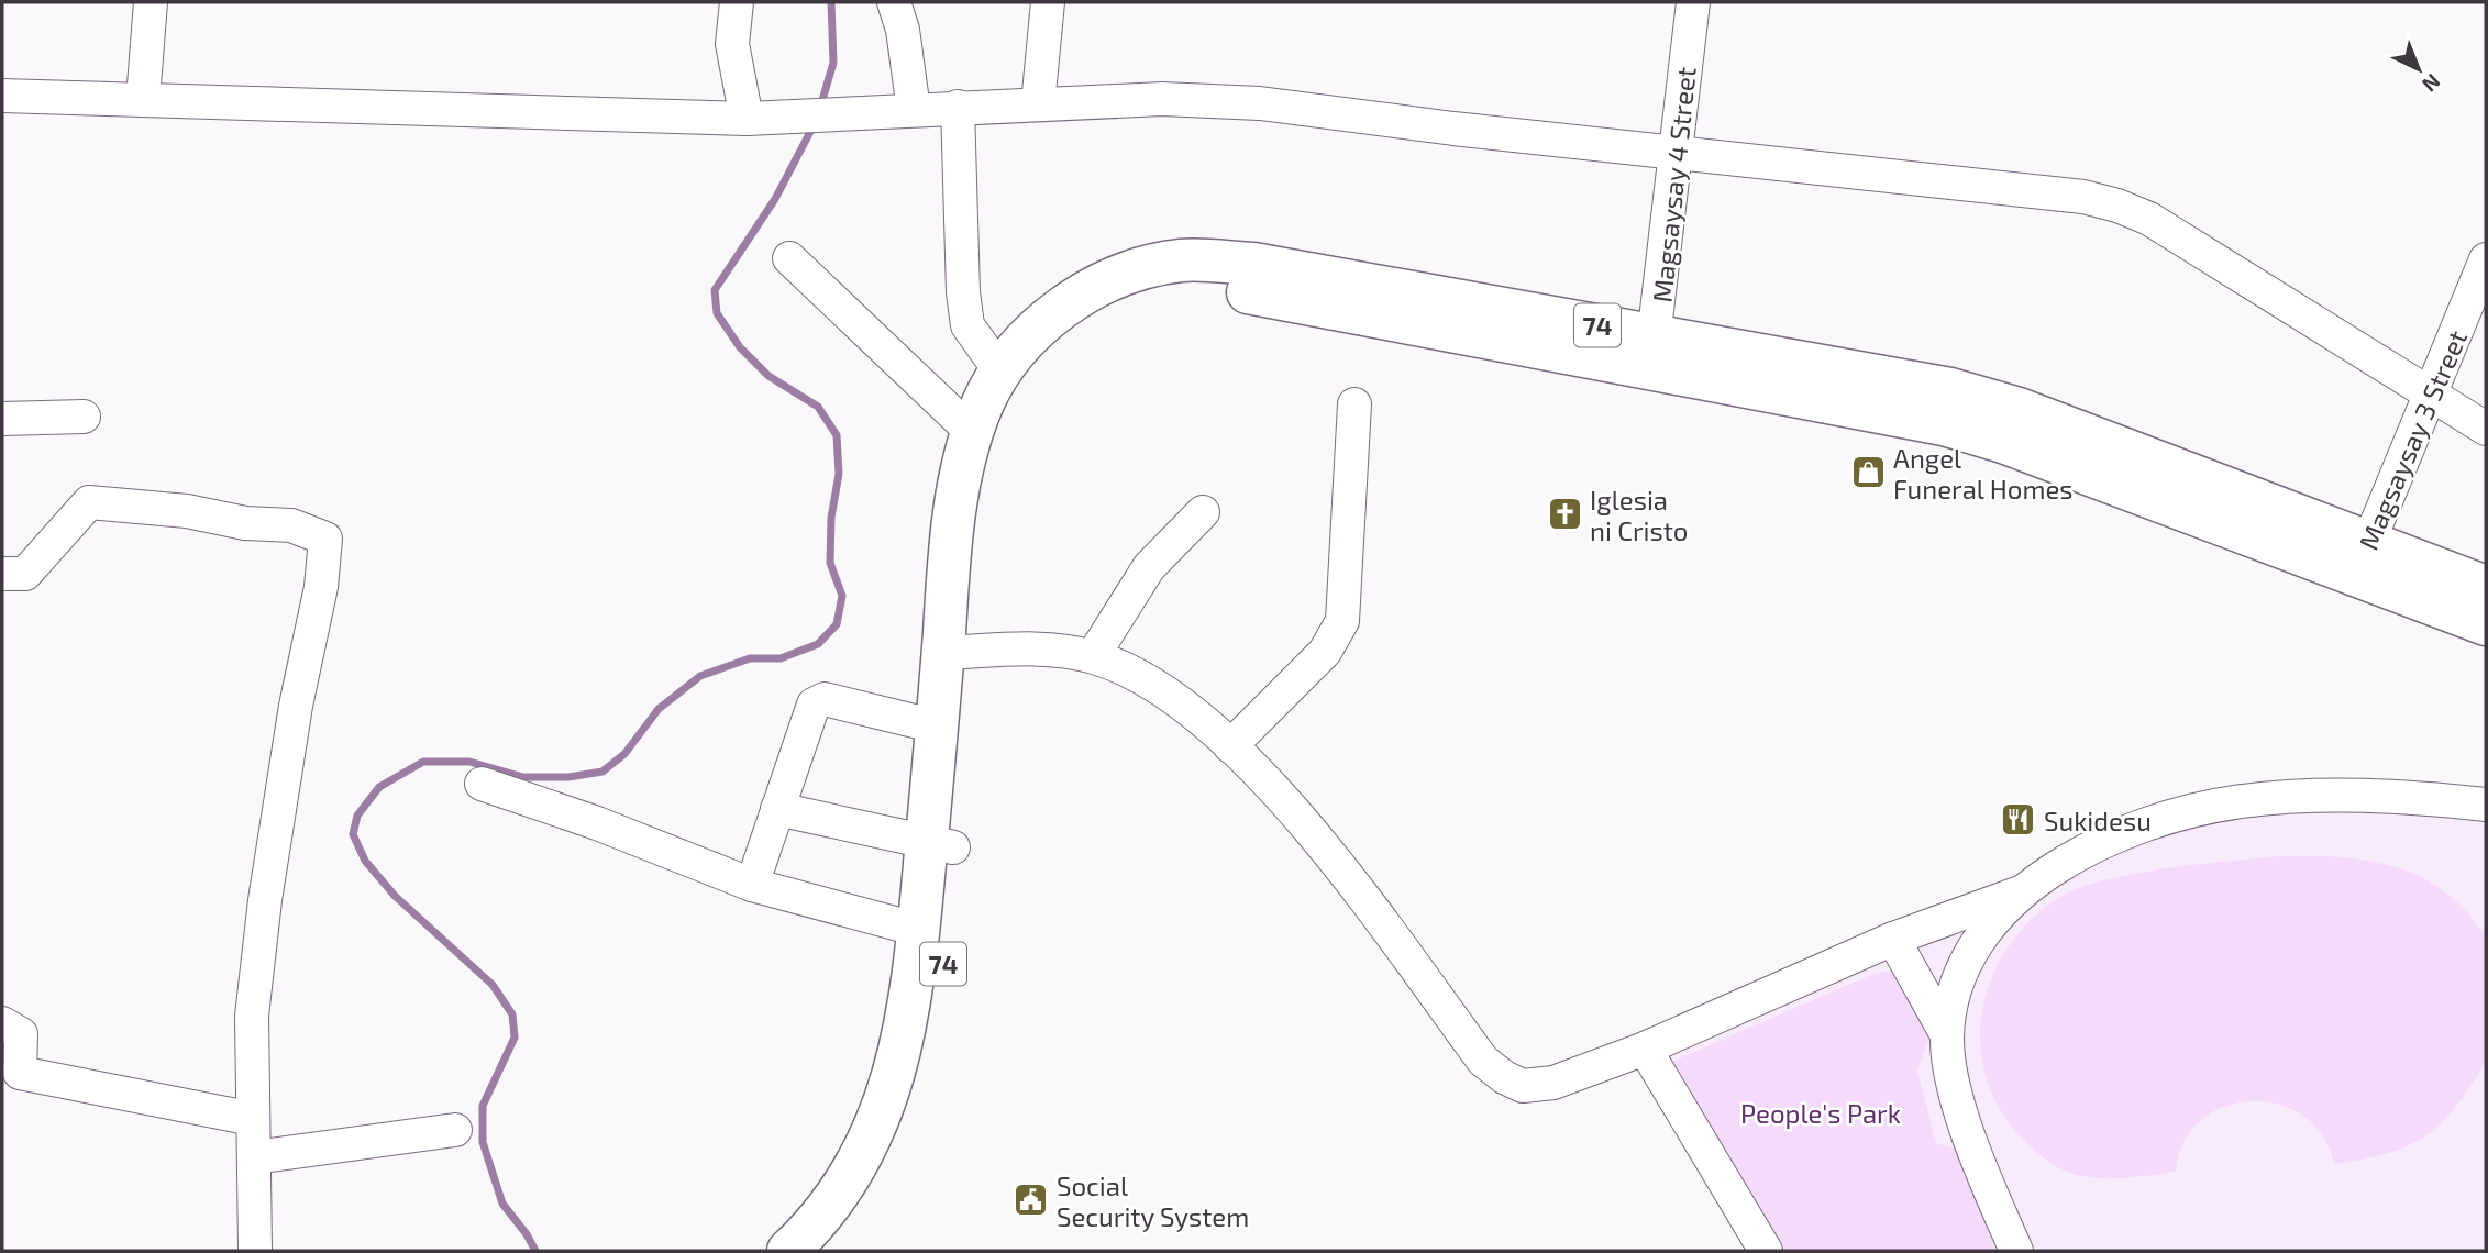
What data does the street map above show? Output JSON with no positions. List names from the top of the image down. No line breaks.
{"streets":{"main road":["74"],"street":["Magsaysay 4 Street","Magsaysay 3 Street"]},"crossings":[["Magsaysay 4 Street","74"],["74","Magsaysay 3 Street"]],"parks":["People's Park"],"places":{"shop":["Angel Funeral Homes"],"church":["Iglesia ni Cristo"],"restaurant":["Sukidesu"],"public building":["Social Security System"]},"north":"bottom right"}
